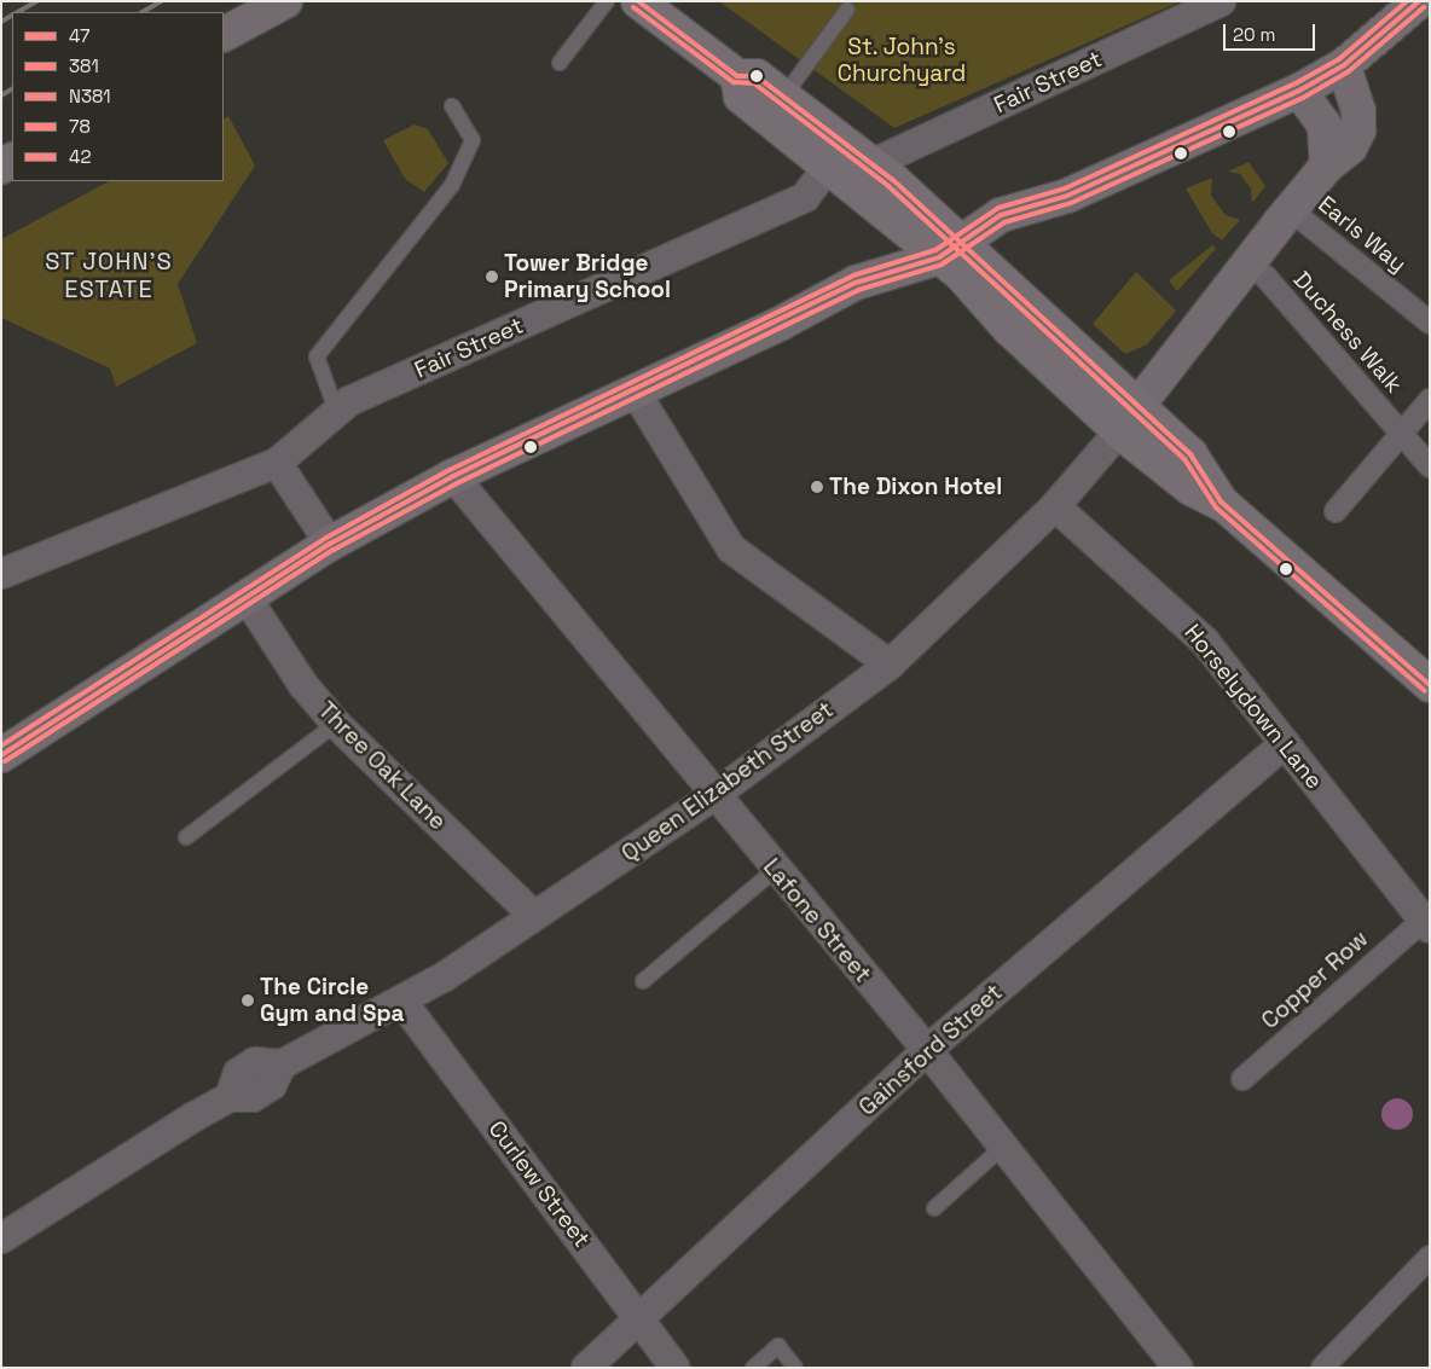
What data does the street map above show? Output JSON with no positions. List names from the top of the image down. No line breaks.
{"streets":{"street":["Fair Street","Earls Way","Duchess Walk","Horselydown Lane","Three Oak Lane","Queen Elizabeth Street","Lafone Street","Copper Row","Gainsford Street","Curlew Street"]},"crossings":[["Horselydown Lane","Queen Elizabeth Street"],["Horselydown Lane","Copper Row"],["Horselydown Lane","Gainsford Street"],["Three Oak Lane","Queen Elizabeth Street"],["Queen Elizabeth Street","Lafone Street"],["Queen Elizabeth Street","Curlew Street"],["Lafone Street","Gainsford Street"],["Gainsford Street","Curlew Street"]],"districts":["ST JOHN'S ESTATE"],"parks":["St. John's Churchyard"],"places":["Tower Bridge Primary School","The Dixon Hotel","The Circle Gym and Spa"],"lines":["transit line 47","transit line N381","transit line 78","transit line 381","transit line 42"],"legend":["47","381","N381","78","42"],"scale_bar":"20 m"}
